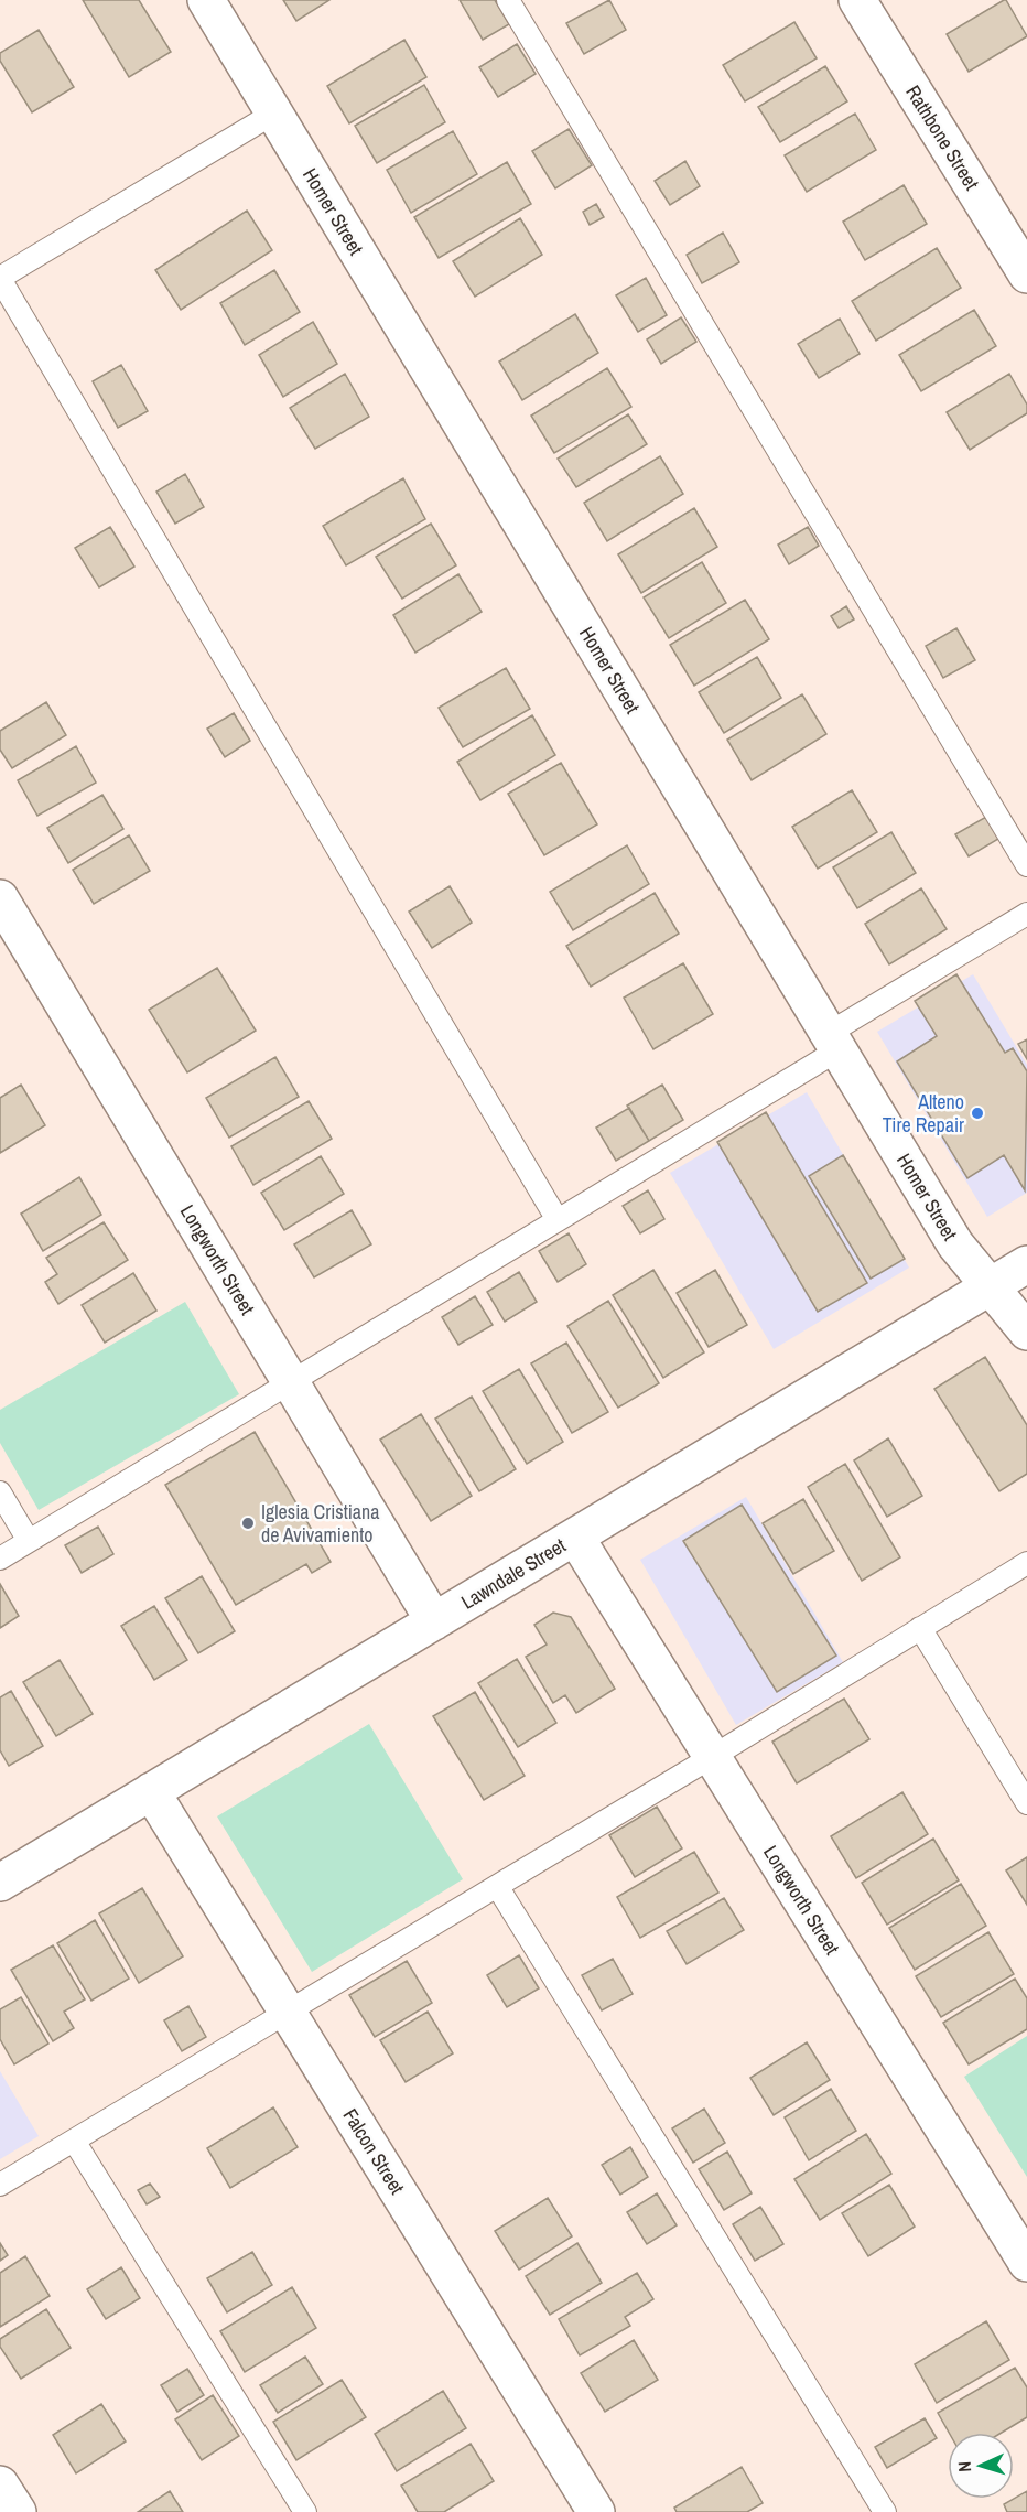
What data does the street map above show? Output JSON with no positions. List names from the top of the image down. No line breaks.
{"streets":{"street":["Rathbone Street","Homer Street","Longworth Street","Lawndale Street","Falcon Street"]},"crossings":[["Homer Street","Lawndale Street"],["Longworth Street","Lawndale Street"],["Lawndale Street","Falcon Street"]],"places":["Alteno Tire Repair","Iglesia Cristiana de Avivamiento"],"north":"left"}
